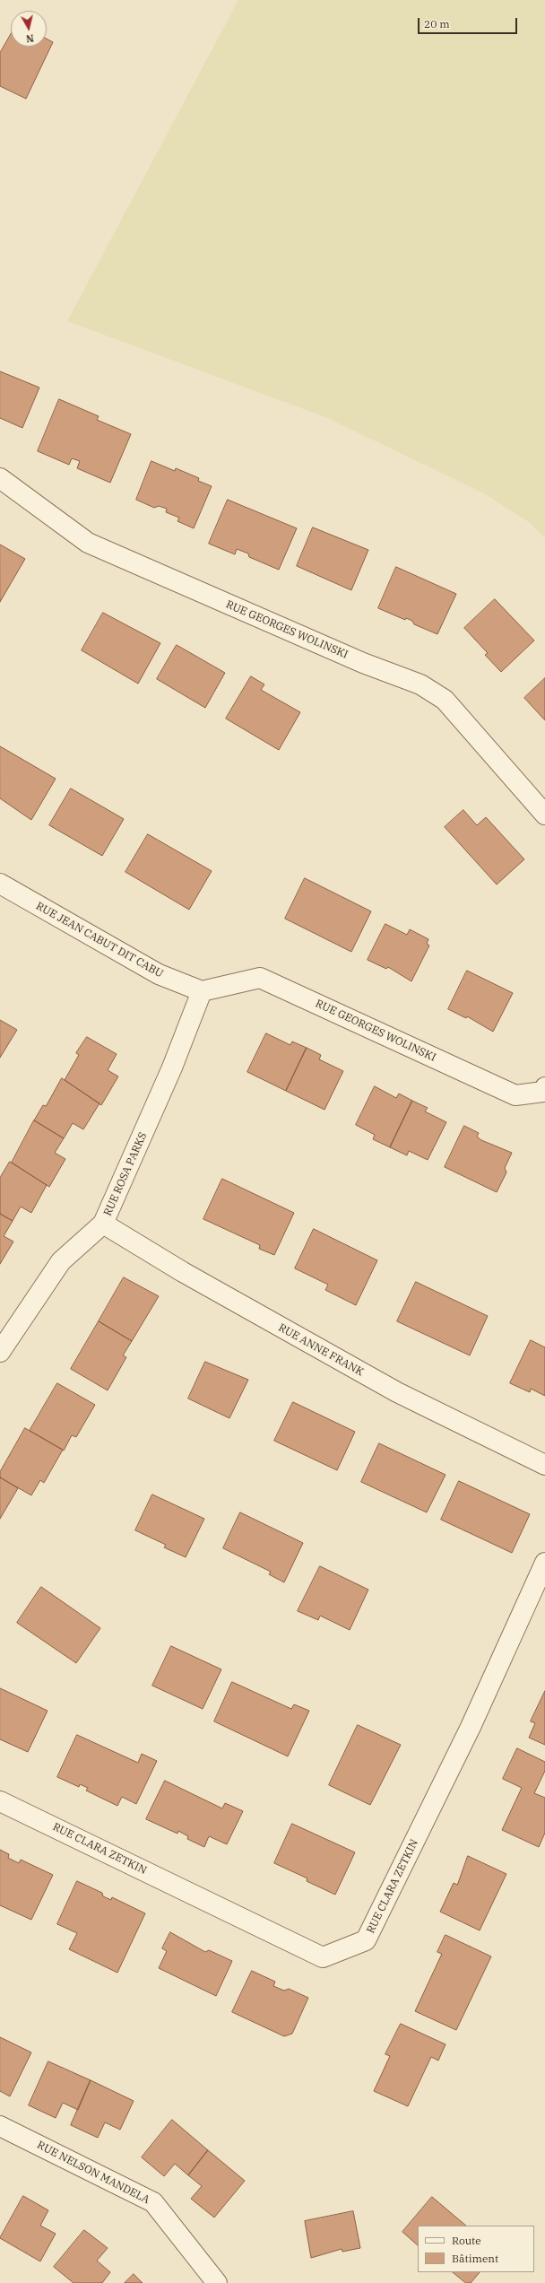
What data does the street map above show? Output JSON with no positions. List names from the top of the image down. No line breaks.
{"streets":{"street":["RUE GEORGES WOLINSKI","RUE JEAN CABUT DIT CABU","RUE ROSA PARKS","RUE ANNE FRANK","RUE CLARA ZETKIN","RUE NELSON MANDELA"]},"crossings":[["RUE GEORGES WOLINSKI","RUE JEAN CABUT DIT CABU"],["RUE GEORGES WOLINSKI","RUE ROSA PARKS"],["RUE JEAN CABUT DIT CABU","RUE ROSA PARKS"],["RUE ROSA PARKS","RUE ANNE FRANK"]],"legend":["Route","Bâtiment"],"scale_bar":"20 m","north":"bottom"}
